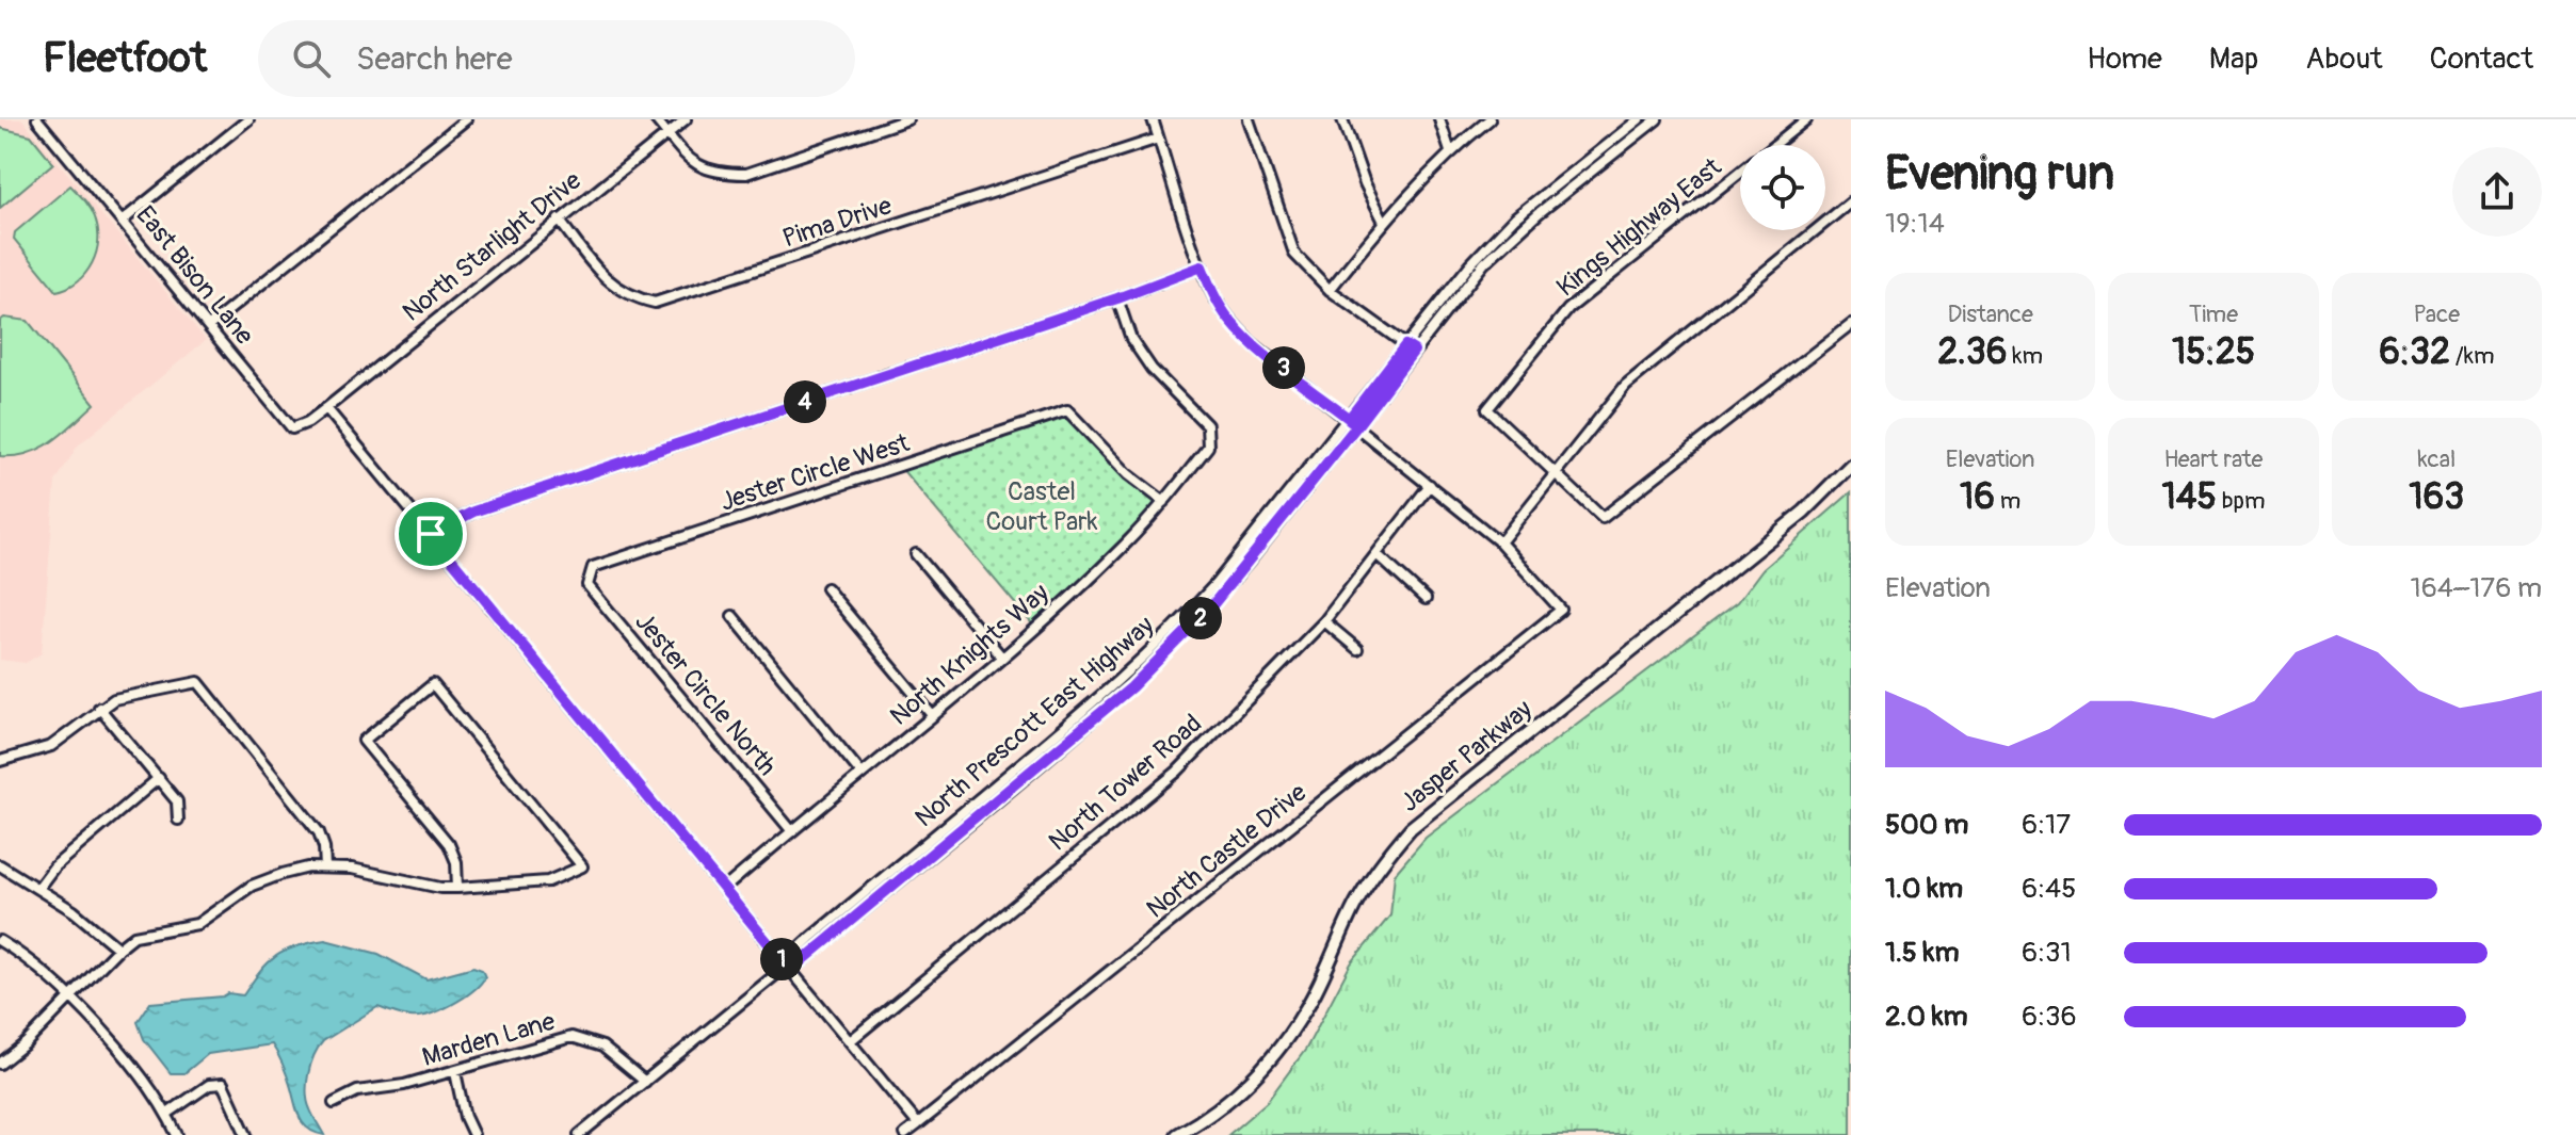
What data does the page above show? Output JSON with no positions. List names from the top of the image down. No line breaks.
{"streets":{"main road":["Jasper Parkway"],"street":["Pima Drive","Kings Highway East","North Starlight Drive","East Bison Lane","Jester Circle West","North Knights Way","Jester Circle North","North Prescott East Highway","North Tower Road","North Castle Drive","Marden Lane"]},"crossings":[["Pima Drive","North Starlight Drive"],["North Starlight Drive","East Bison Lane"],["Jester Circle West","North Knights Way"],["Jester Circle West","Jester Circle North"],["North Knights Way","Jester Circle North"],["North Prescott East Highway","Marden Lane"]],"parks":["Castel Court Park"],"page":{"header":"Fleetfoot","search":"Search here","nav":["Home","Map","About","Contact"],"heading":["Evening run","19:14"],"stats":[["Distance","2.36 km"],["Time","15:25"],["Pace","6:32 /km"],["Elevation","16 m"],["Heart rate","145 bpm"],["kcal","163"]],"pins":["3","4","2","1"],"chart":["Elevation","164–176 m"],"list":[{"name":"500 m","note":"6:17"},{"name":"1.0 km","note":"6:45"},{"name":"1.5 km","note":"6:31"},{"name":"2.0 km","note":"6:36"}]}}
